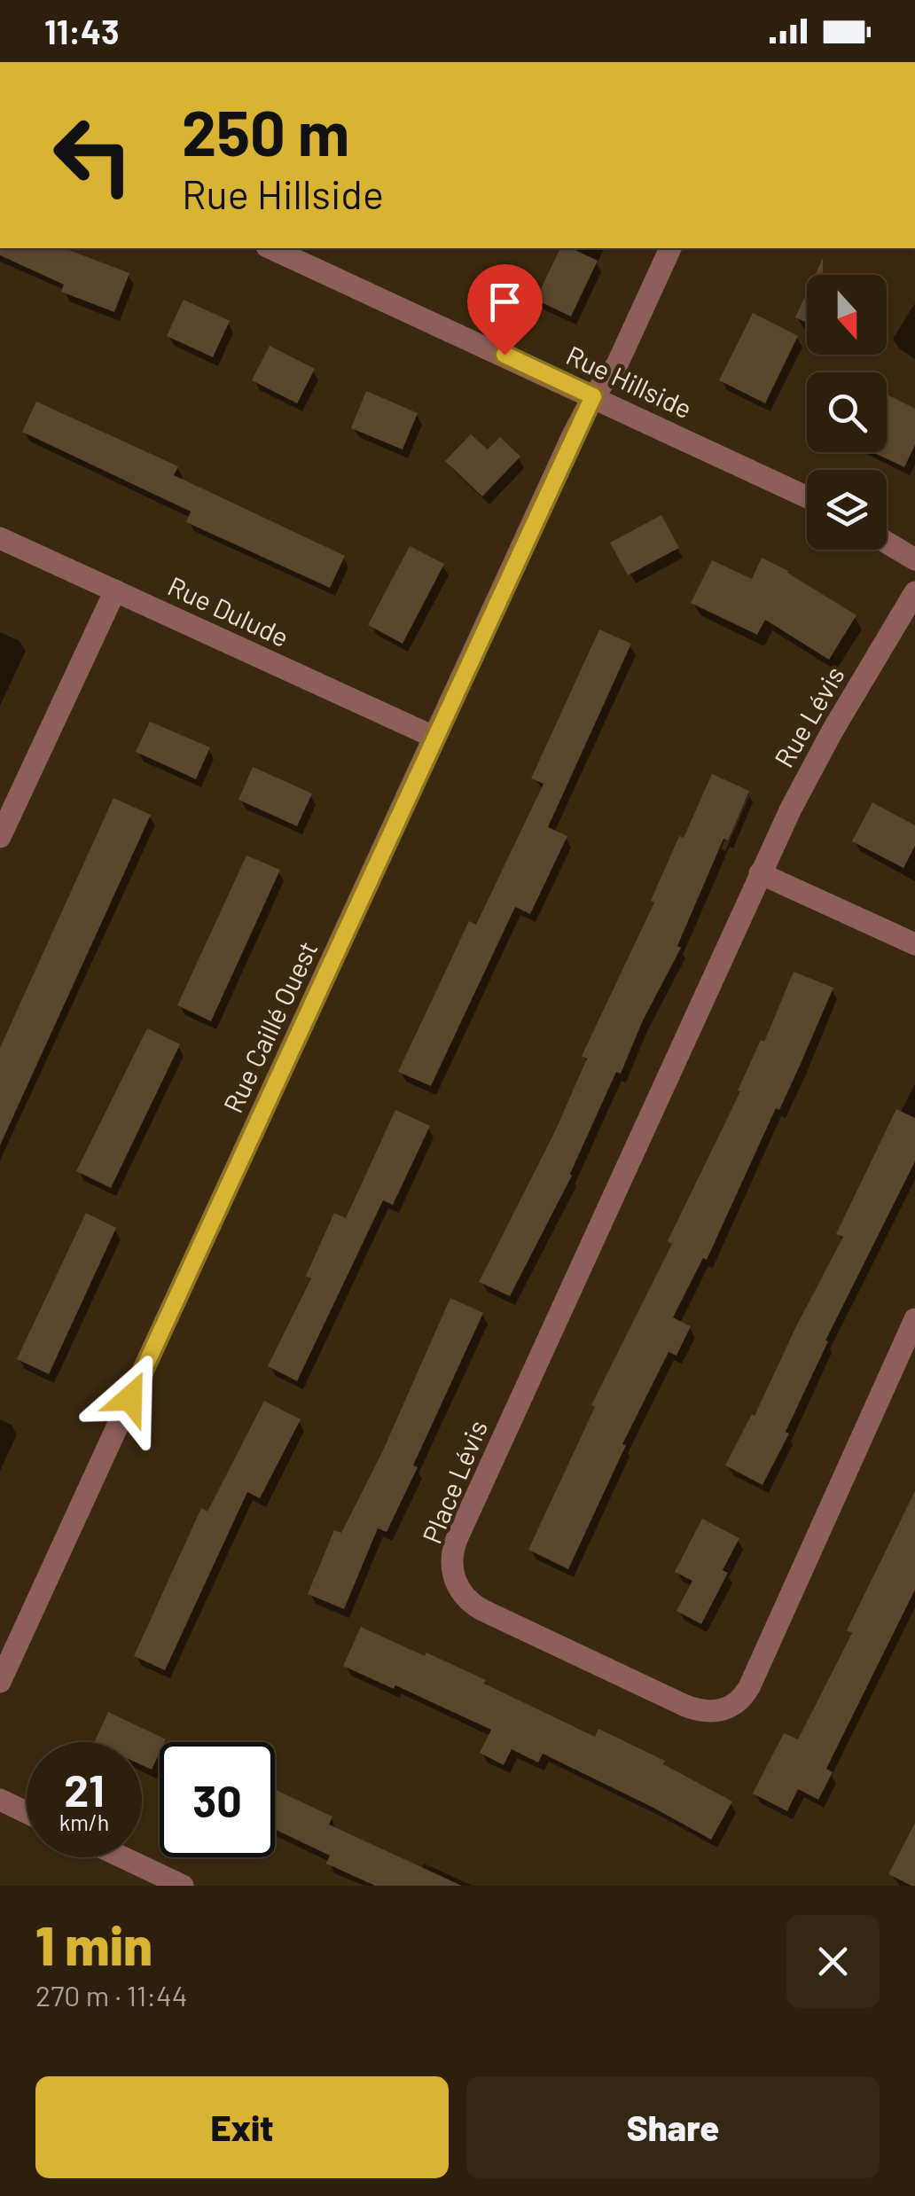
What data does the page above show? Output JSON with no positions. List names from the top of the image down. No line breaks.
{"streets":{"street":["Rue Hillside","Rue Dulude","Rue Lévis","Rue Caillé Ouest","Place Lévis"]},"crossings":[["Rue Hillside","Rue Caillé Ouest"],["Rue Dulude","Rue Caillé Ouest"],["Rue Lévis","Place Lévis"]],"north":"bottom","page":{"status":"11:43","turn":["250 m","Rue Hillside"],"speed":"21 km/h","limit":"30","heading":["1 min","270 m · 11:44"],"buttons":["Exit","Share"]}}
